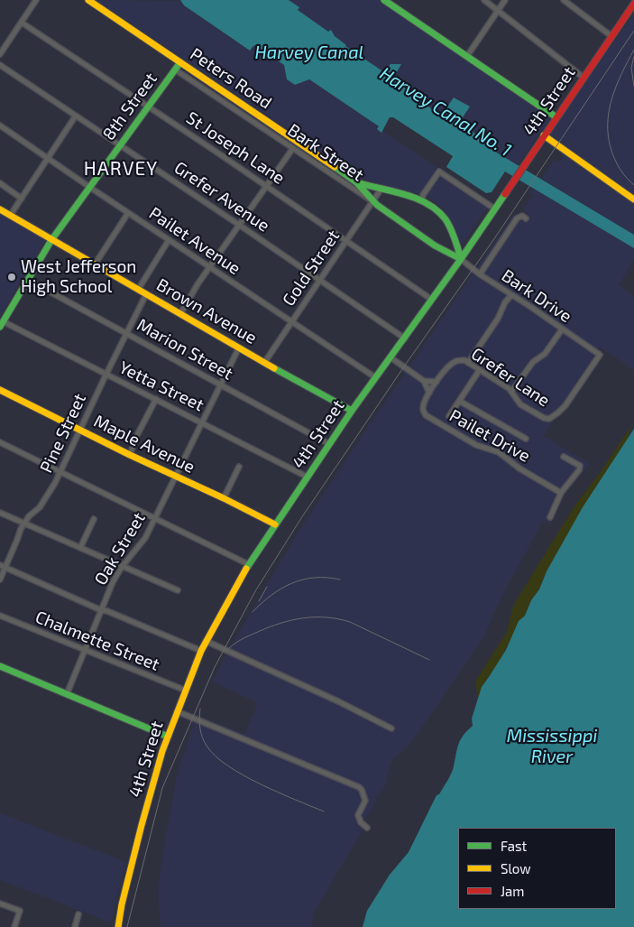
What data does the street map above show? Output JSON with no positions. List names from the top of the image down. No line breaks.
{"streets":{"main road":["Peters Road","4th Street","8th Street","Bark Street","Brown Avenue","Maple Avenue"],"street":["St Joseph Lane","Grefer Avenue","Pailet Avenue","Gold Street","Bark Drive","Marion Street","Grefer Lane","Yetta Street","Pine Street","Pailet Drive","Oak Street","Chalmette Street"]},"crossings":[["Peters Road","4th Street"],["Peters Road","8th Street"],["Peters Road","Bark Street"],["Peters Road","Gold Street"],["Peters Road","Bark Drive"],["4th Street","St Joseph Lane"],["4th Street","Bark Street"],["4th Street","Grefer Avenue"],["4th Street","Pailet Avenue"],["4th Street","Bark Drive"],["4th Street","Brown Avenue"],["4th Street","Marion Street"],["4th Street","Yetta Street"],["4th Street","Maple Avenue"],["4th Street","Chalmette Street"],["8th Street","St Joseph Lane"],["8th Street","Bark Street"],["8th Street","Grefer Avenue"],["8th Street","Pailet Avenue"],["8th Street","Brown Avenue"],["8th Street","Marion Street"],["8th Street","Yetta Street"],["St Joseph Lane","Gold Street"],["Bark Street","Gold Street"],["Bark Street","Bark Drive"],["Grefer Avenue","Gold Street"],["Pailet Avenue","Gold Street"],["Gold Street","Brown Avenue"],["Bark Drive","Grefer Lane"],["Brown Avenue","Pine Street"],["Brown Avenue","Oak Street"],["Marion Street","Pine Street"],["Marion Street","Oak Street"],["Grefer Lane","Pailet Drive"],["Yetta Street","Pine Street"],["Yetta Street","Oak Street"],["Pine Street","Maple Avenue"],["Maple Avenue","Oak Street"],["Oak Street","Chalmette Street"]],"districts":["HARVEY"],"water":["Harvey Canal","Harvey Canal No. 1","Mississippi River"],"places":["West Jefferson High School"],"legend":["Fast","Slow","Jam"]}
